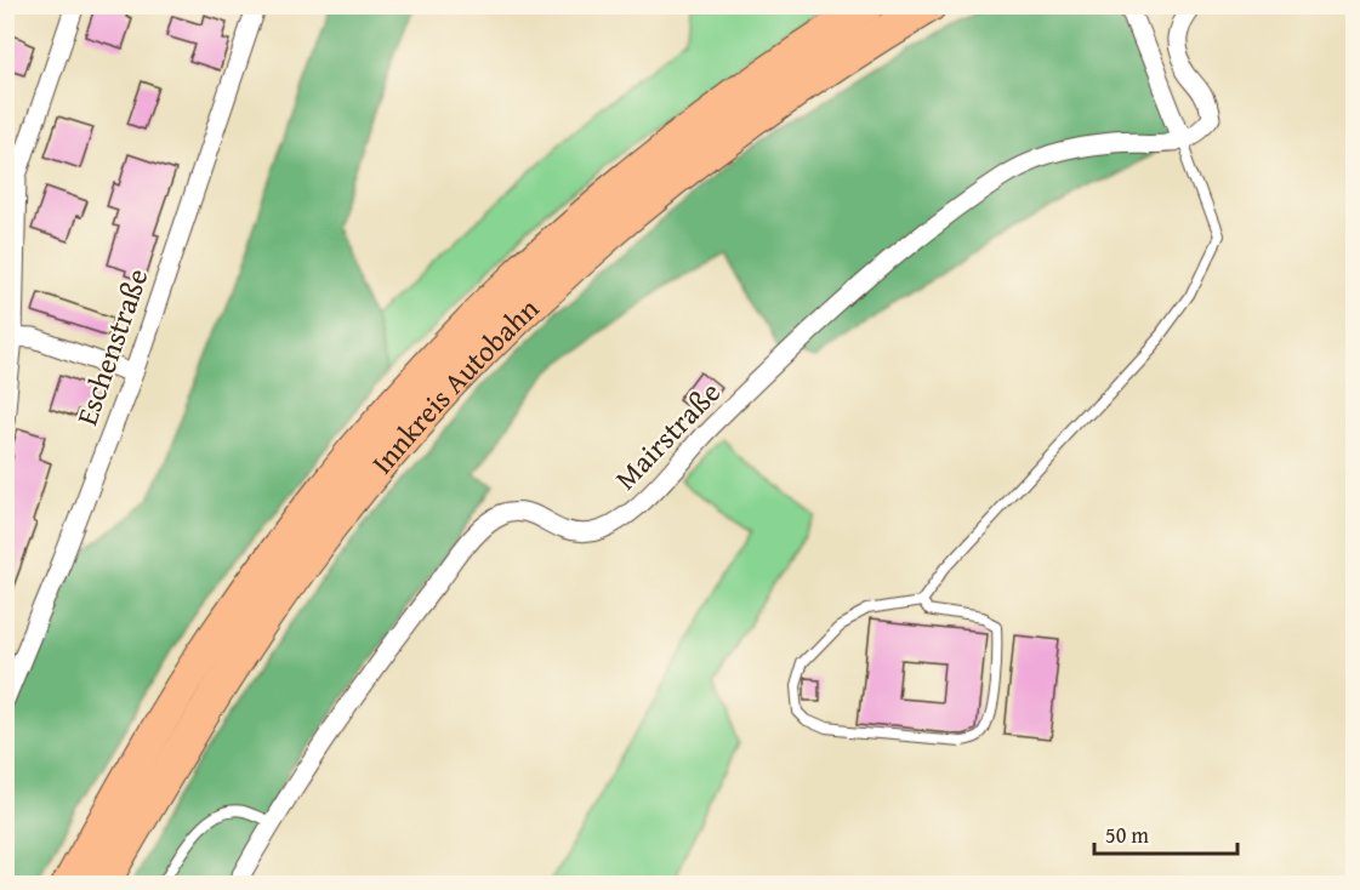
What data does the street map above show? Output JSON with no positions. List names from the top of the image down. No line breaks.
{"streets":{"highway":["Innkreis Autobahn"],"street":["Eschenstraße","Mairstraße"]},"scale_bar":"50 m"}
